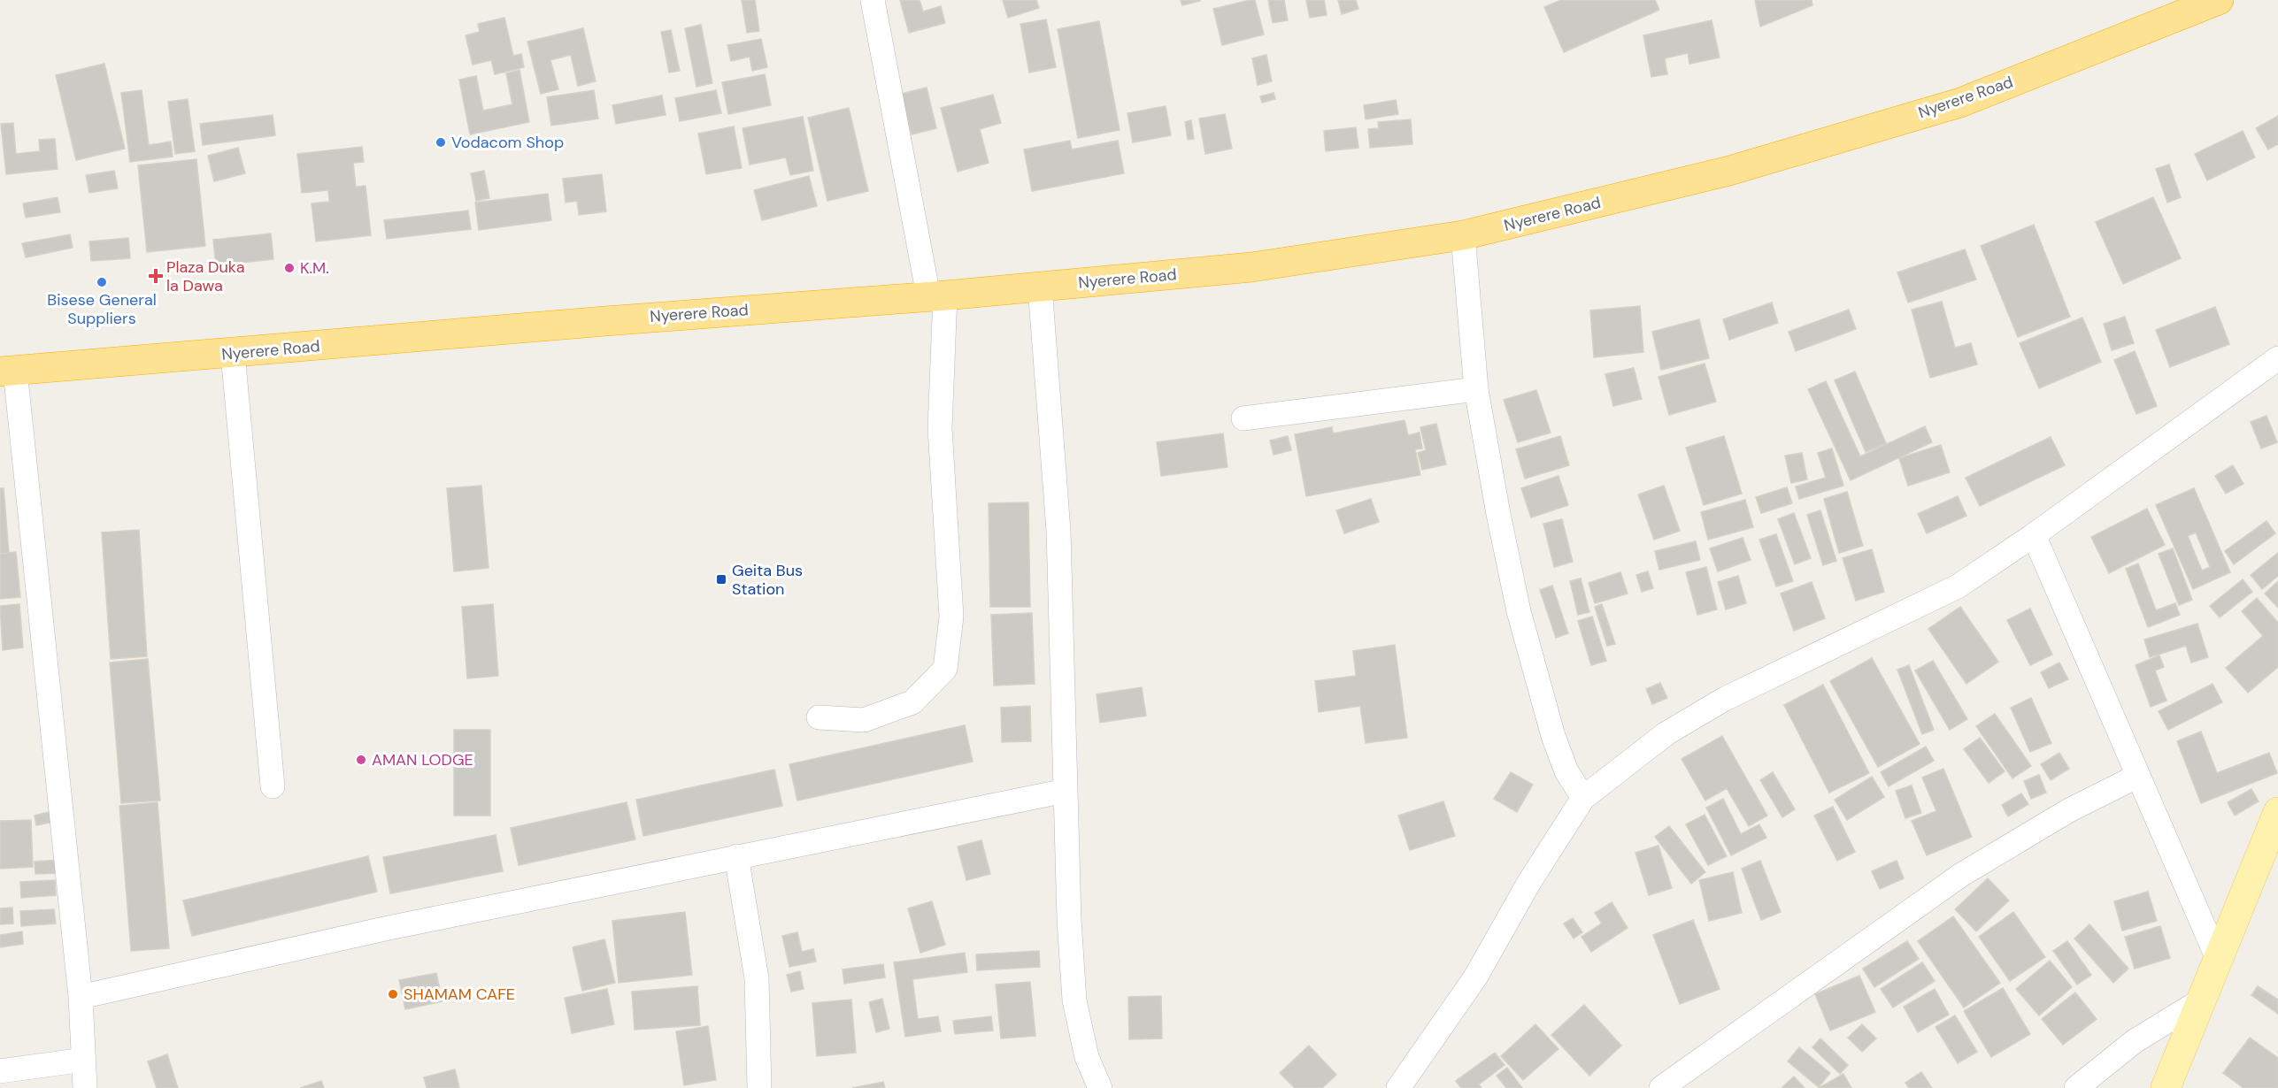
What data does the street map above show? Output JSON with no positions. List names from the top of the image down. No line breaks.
{"streets":{"highway":["Nyerere Road"]},"places":{"other":["Vodacom Shop","K.M.","Bisese General Suppliers","AMAN LODGE","SHAMAM CAFE"],"health":["Plaza Duka la Dawa"],"transit":["Geita Bus Station"]}}
